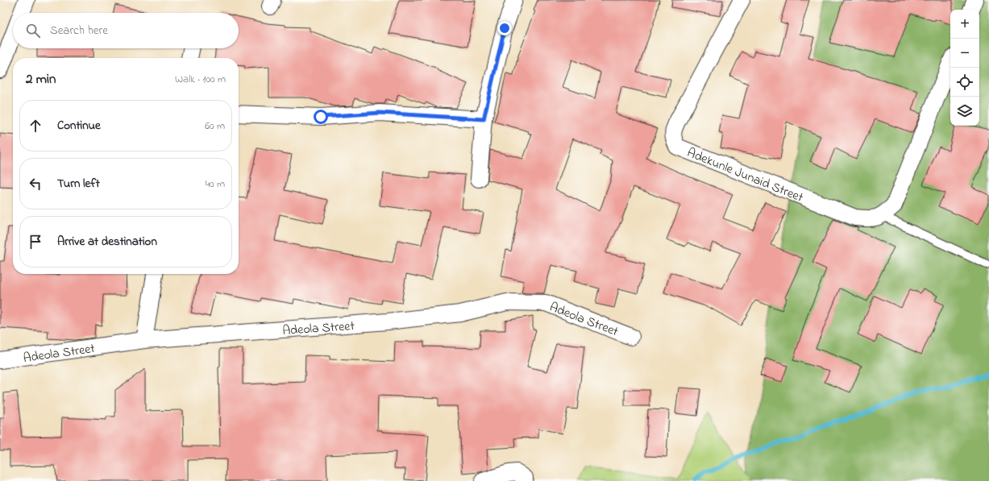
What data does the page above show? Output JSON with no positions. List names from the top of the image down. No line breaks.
{"streets":{"street":["Adekunle Junaid Street","Adeola Street"]},"page":{"map_buttons":["+","−"],"search":"Search here","heading":["2 min","Walk · 100 m"],"list":[["Continue","60 m"],["Turn left","40 m"],"Arrive at destination"]}}
